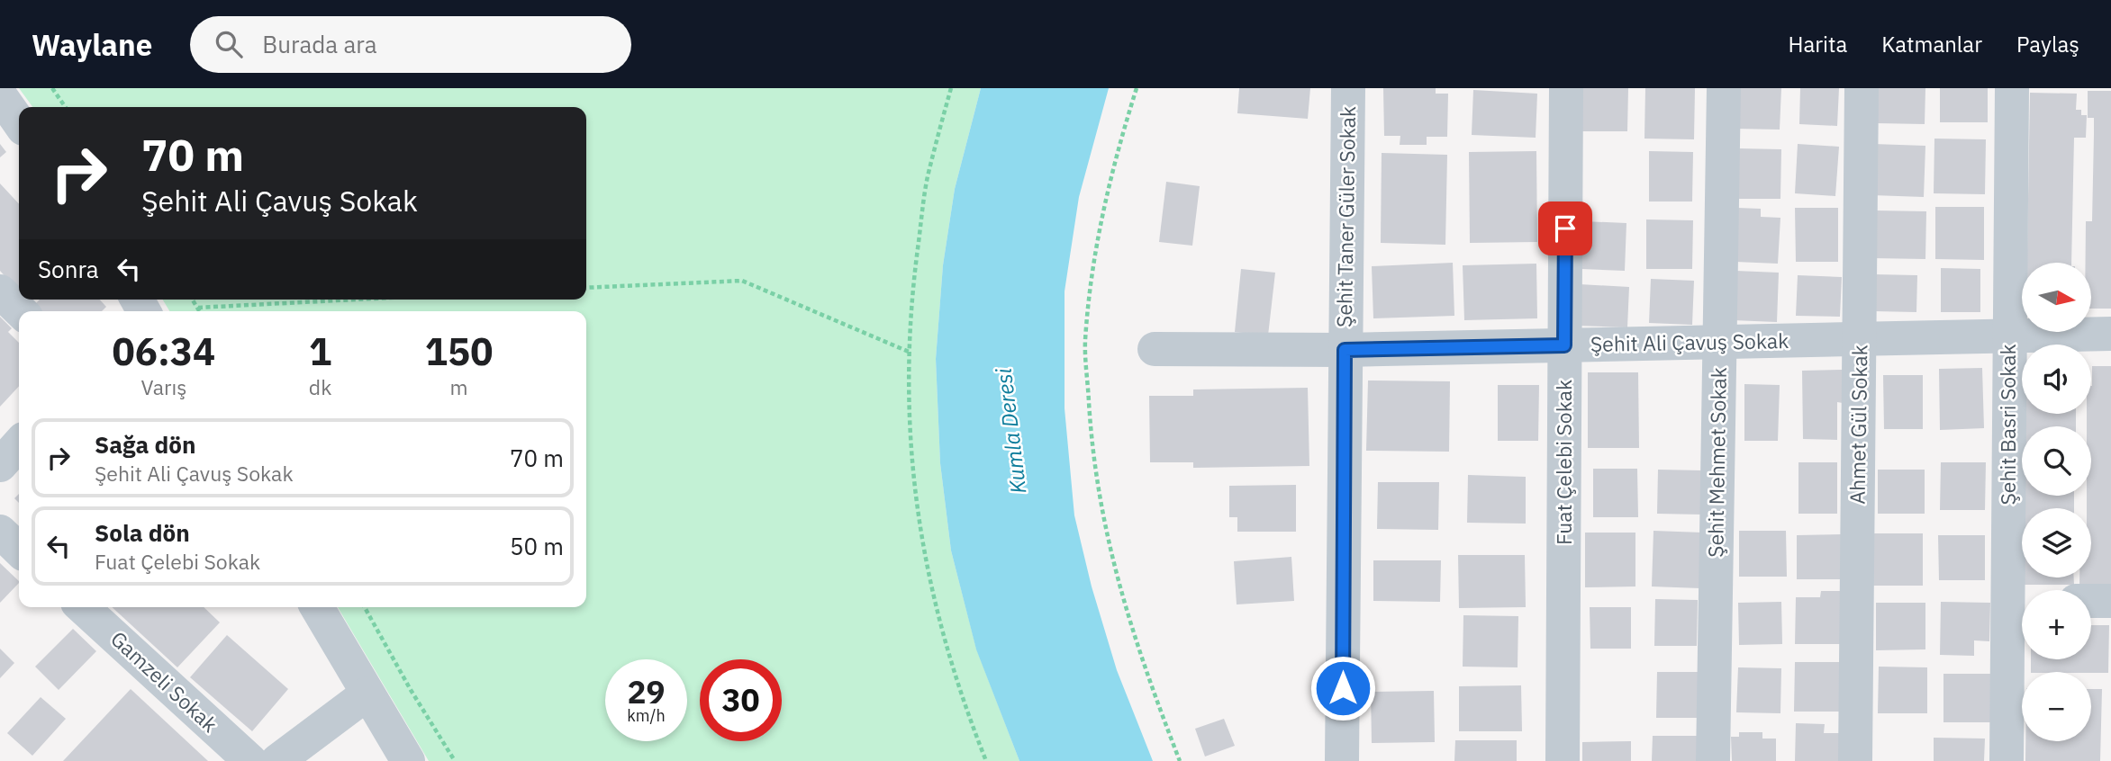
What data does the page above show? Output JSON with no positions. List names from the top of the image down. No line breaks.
{"streets":{"street":["Şehit Taner Güler Sokak","Şehit Ali Çavuş Sokak","Ahmet Gül Sokak","Şehit Basri Sokak","Fuat Çelebi Sokak","Şehit Mehmet Sokak","Gamzeli Sokak"]},"crossings":[["Şehit Taner Güler Sokak","Şehit Ali Çavuş Sokak"],["Şehit Ali Çavuş Sokak","Ahmet Gül Sokak"],["Şehit Ali Çavuş Sokak","Şehit Basri Sokak"],["Şehit Ali Çavuş Sokak","Fuat Çelebi Sokak"],["Şehit Ali Çavuş Sokak","Şehit Mehmet Sokak"]],"water":["Kumla Deresi"],"north":"right","page":{"header":"Waylane","search":"Burada ara","nav":["Harita","Katmanlar","Paylaş"],"turn":["70 m","Şehit Ali Çavuş Sokak"],"then":"Sonra","map_buttons":["+","−"],"eta":["06:34","Varış","1","dk","150","m"],"list":[{"name":"Sağa dön","note":"Şehit Ali Çavuş Sokak","value":"70 m"},{"name":"Sola dön","note":"Fuat Çelebi Sokak","value":"50 m"}],"speed":"29 km/h","limit":"30"}}
